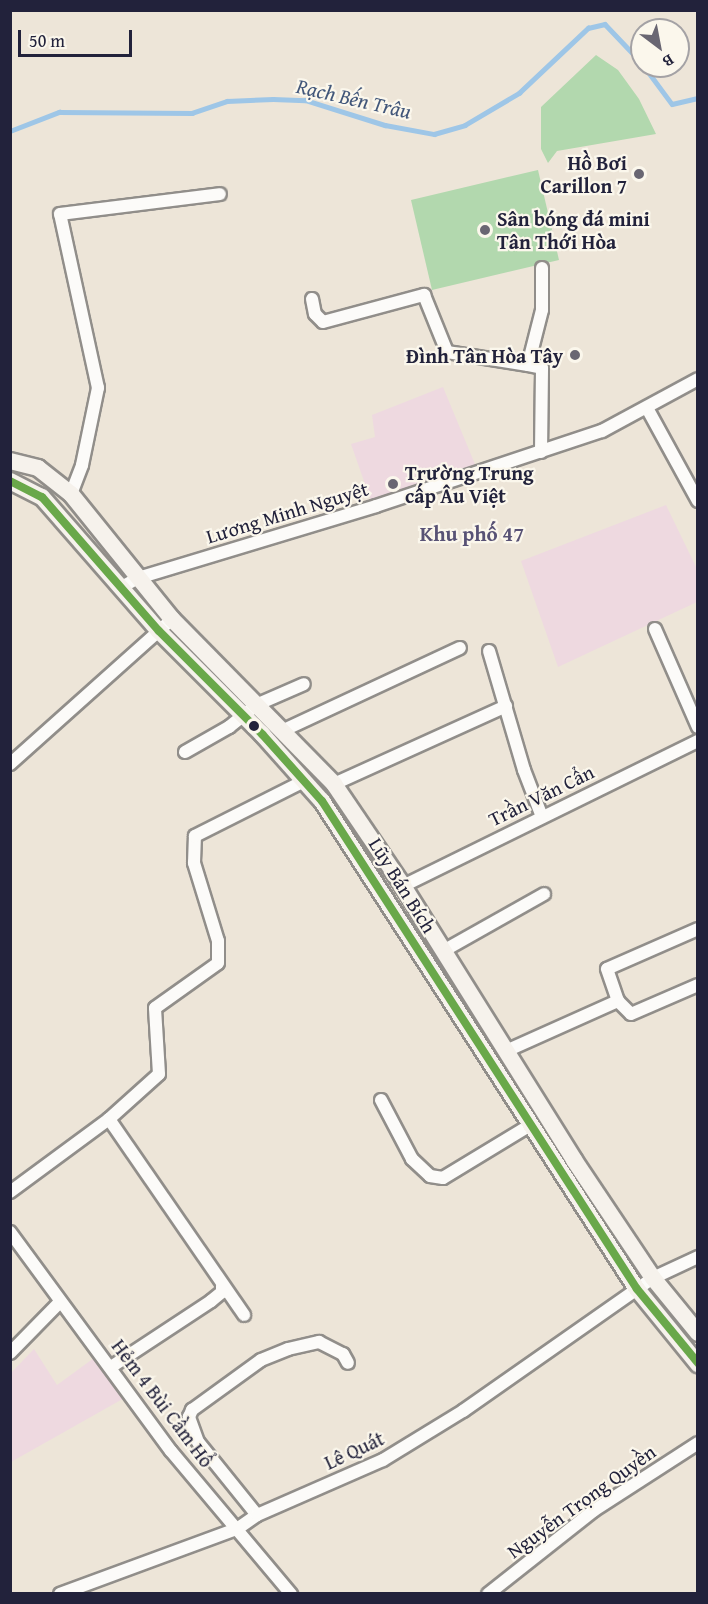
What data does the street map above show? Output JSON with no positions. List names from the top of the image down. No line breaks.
{"streets":{"main road":["Lũy Bán Bích"],"street":["Lương Minh Nguyệt","Trần Văn Cẩn","Hẻm 4 Bùi Cầm Hổ","Lê Quát","Nguyễn Trọng Quyền"]},"crossings":[["Lương Minh Nguyệt","Lũy Bán Bích"],["Trần Văn Cẩn","Lũy Bán Bích"],["Lũy Bán Bích","Lê Quát"],["Hẻm 4 Bùi Cầm Hổ","Lê Quát"]],"districts":["Khu phố 47"],"water":["Rạch Bến Trâu"],"places":["Hồ Bơi Carillon 7","Sân bóng đá mini Tân Thới Hòa","Đình Tân Hòa Tây","Trường Trung cấp Âu Việt"],"scale_bar":"50 m","north":"bottom right"}
